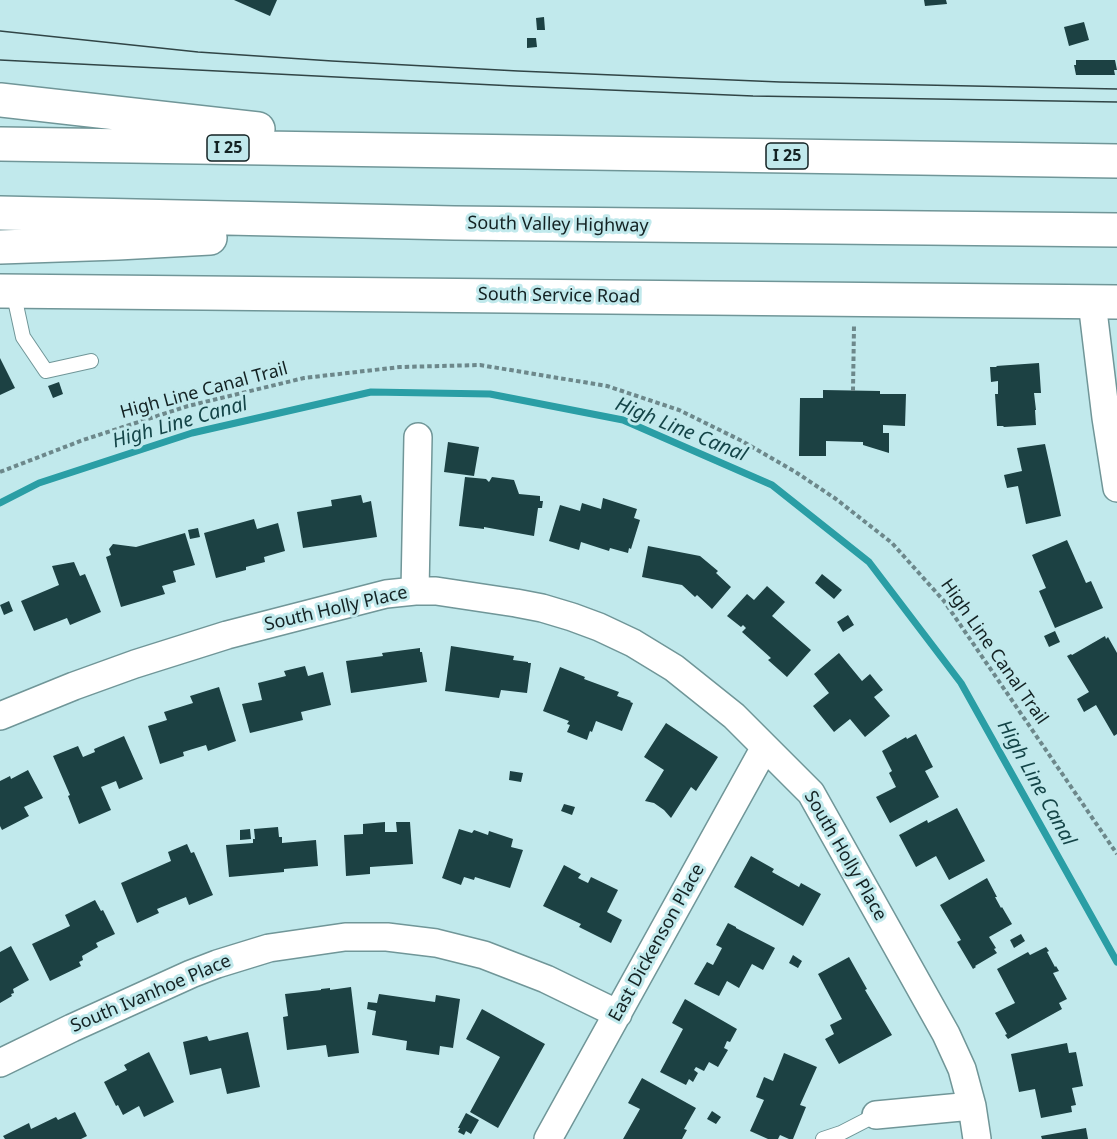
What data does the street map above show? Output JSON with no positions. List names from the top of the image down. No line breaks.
{"streets":{"main road":["I 25","South Valley Highway","South Service Road"],"street":["South Holly Place","East Dickenson Place","South Ivanhoe Place"],"path":["High Line Canal Trail"]},"crossings":[["South Holly Place","East Dickenson Place"],["East Dickenson Place","South Ivanhoe Place"]],"water":["High Line Canal"]}
